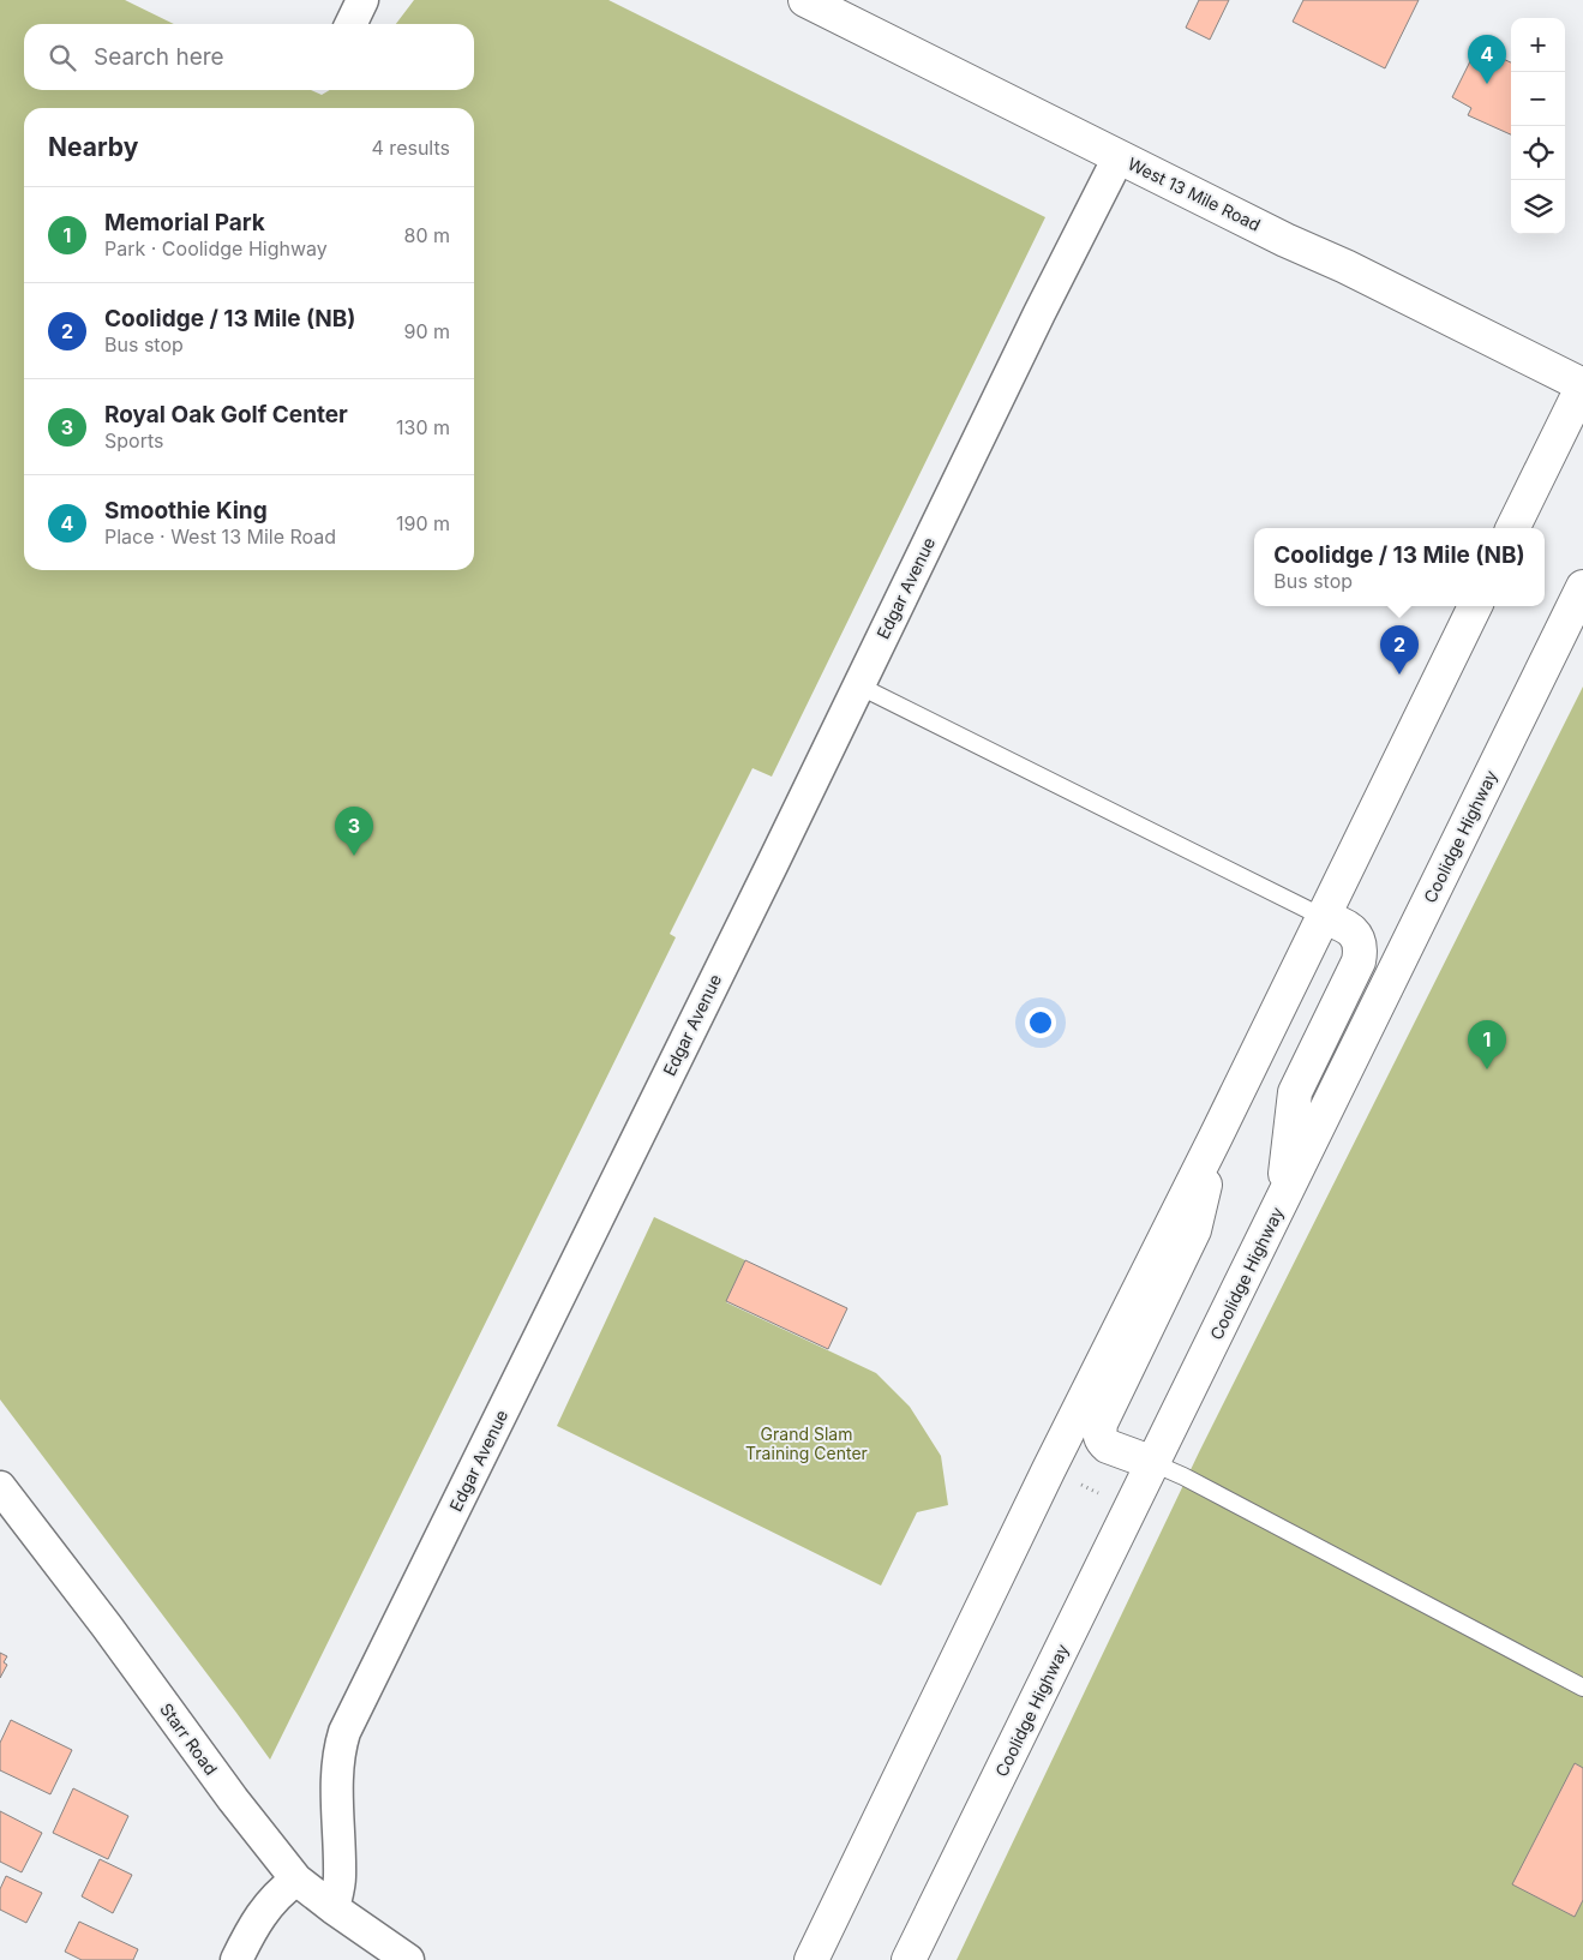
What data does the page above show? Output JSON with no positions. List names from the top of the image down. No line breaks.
{"streets":{"main road":["West 13 Mile Road","Coolidge Highway"],"street":["Edgar Avenue","Starr Road"]},"crossings":[["West 13 Mile Road","Edgar Avenue"],["Edgar Avenue","Starr Road"]],"parks":["Grand Slam Training Center"],"page":{"map_buttons":["+","−"],"search":"Search here","pins":["4","2","3","1"],"heading":["Nearby","4 results"],"list":[{"mark":"1","name":"Memorial Park","note":"Park · Coolidge Highway","value":"80 m"},{"mark":"2","name":"Coolidge / 13 Mile (NB)","note":"Bus stop","value":"90 m"},{"mark":"3","name":"Royal Oak Golf Center","note":"Sports","value":"130 m"},{"mark":"4","name":"Smoothie King","note":"Place · West 13 Mile Road","value":"190 m"}],"popup":["Coolidge / 13 Mile (NB)","Bus stop"]}}
